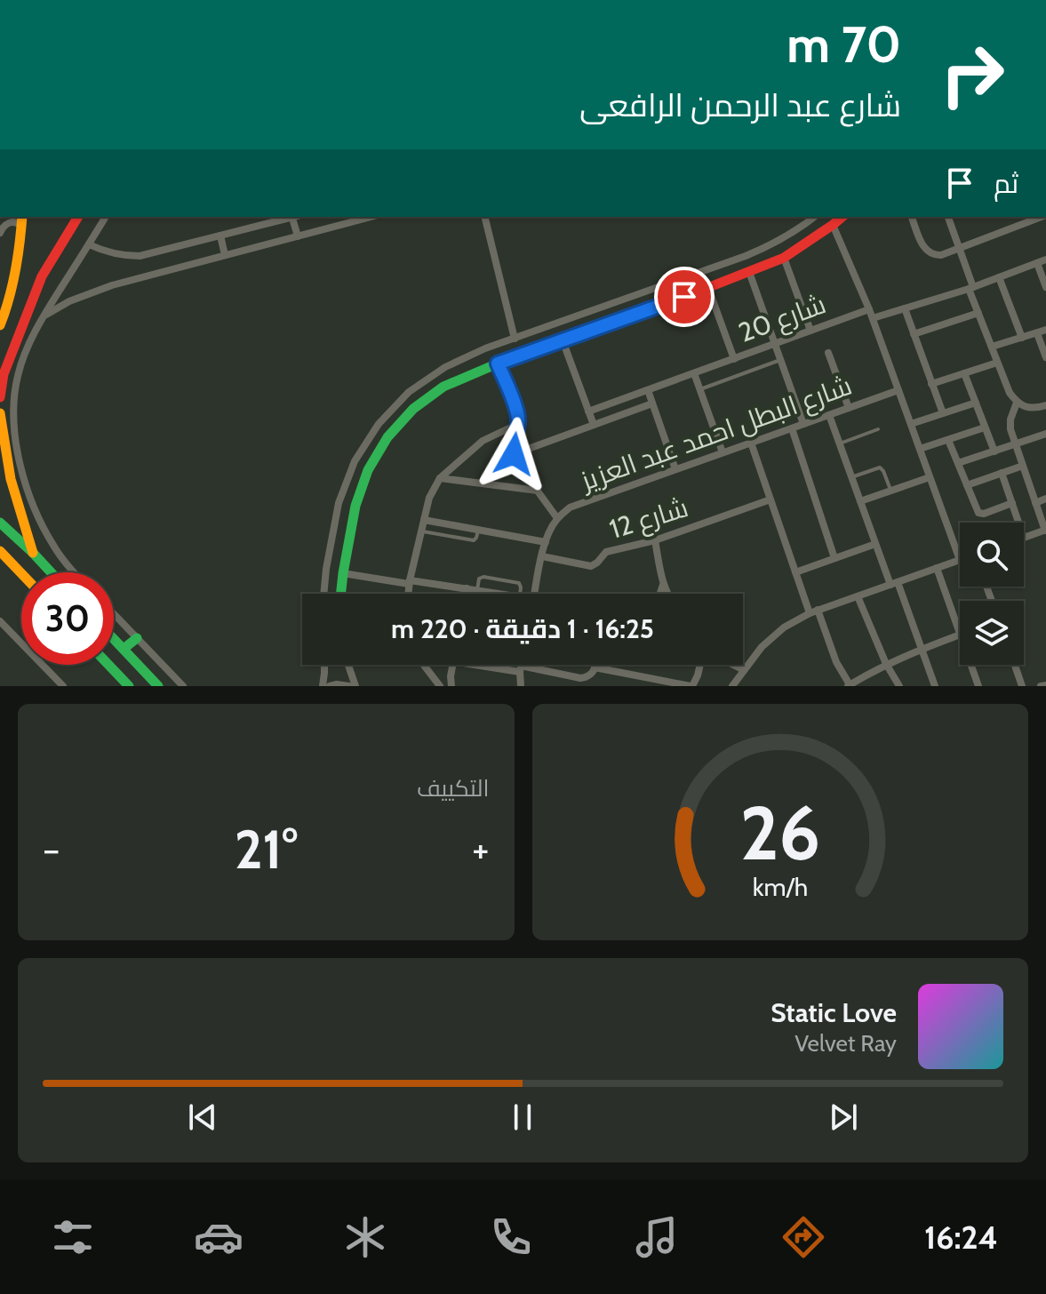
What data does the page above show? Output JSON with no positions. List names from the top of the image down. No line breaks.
{"streets":{"street":["شارع 20","شارع البطل احمد عبد العزيز","شارع 12"]},"crossings":[["شارع البطل احمد عبد العزيز","شارع 12"]],"page":{"turn":["70 m","شارع عبد الرحمن الرافعى"],"then":"ثم","limit":"30","trip":"16:25 · 1 دقيقة · 220 m","tile":"التكييف","heat":["−","21°","+"],"song":["Static Love","Velvet Ray"],"tabs":"16:24","gauge":["26","km/h"]}}
